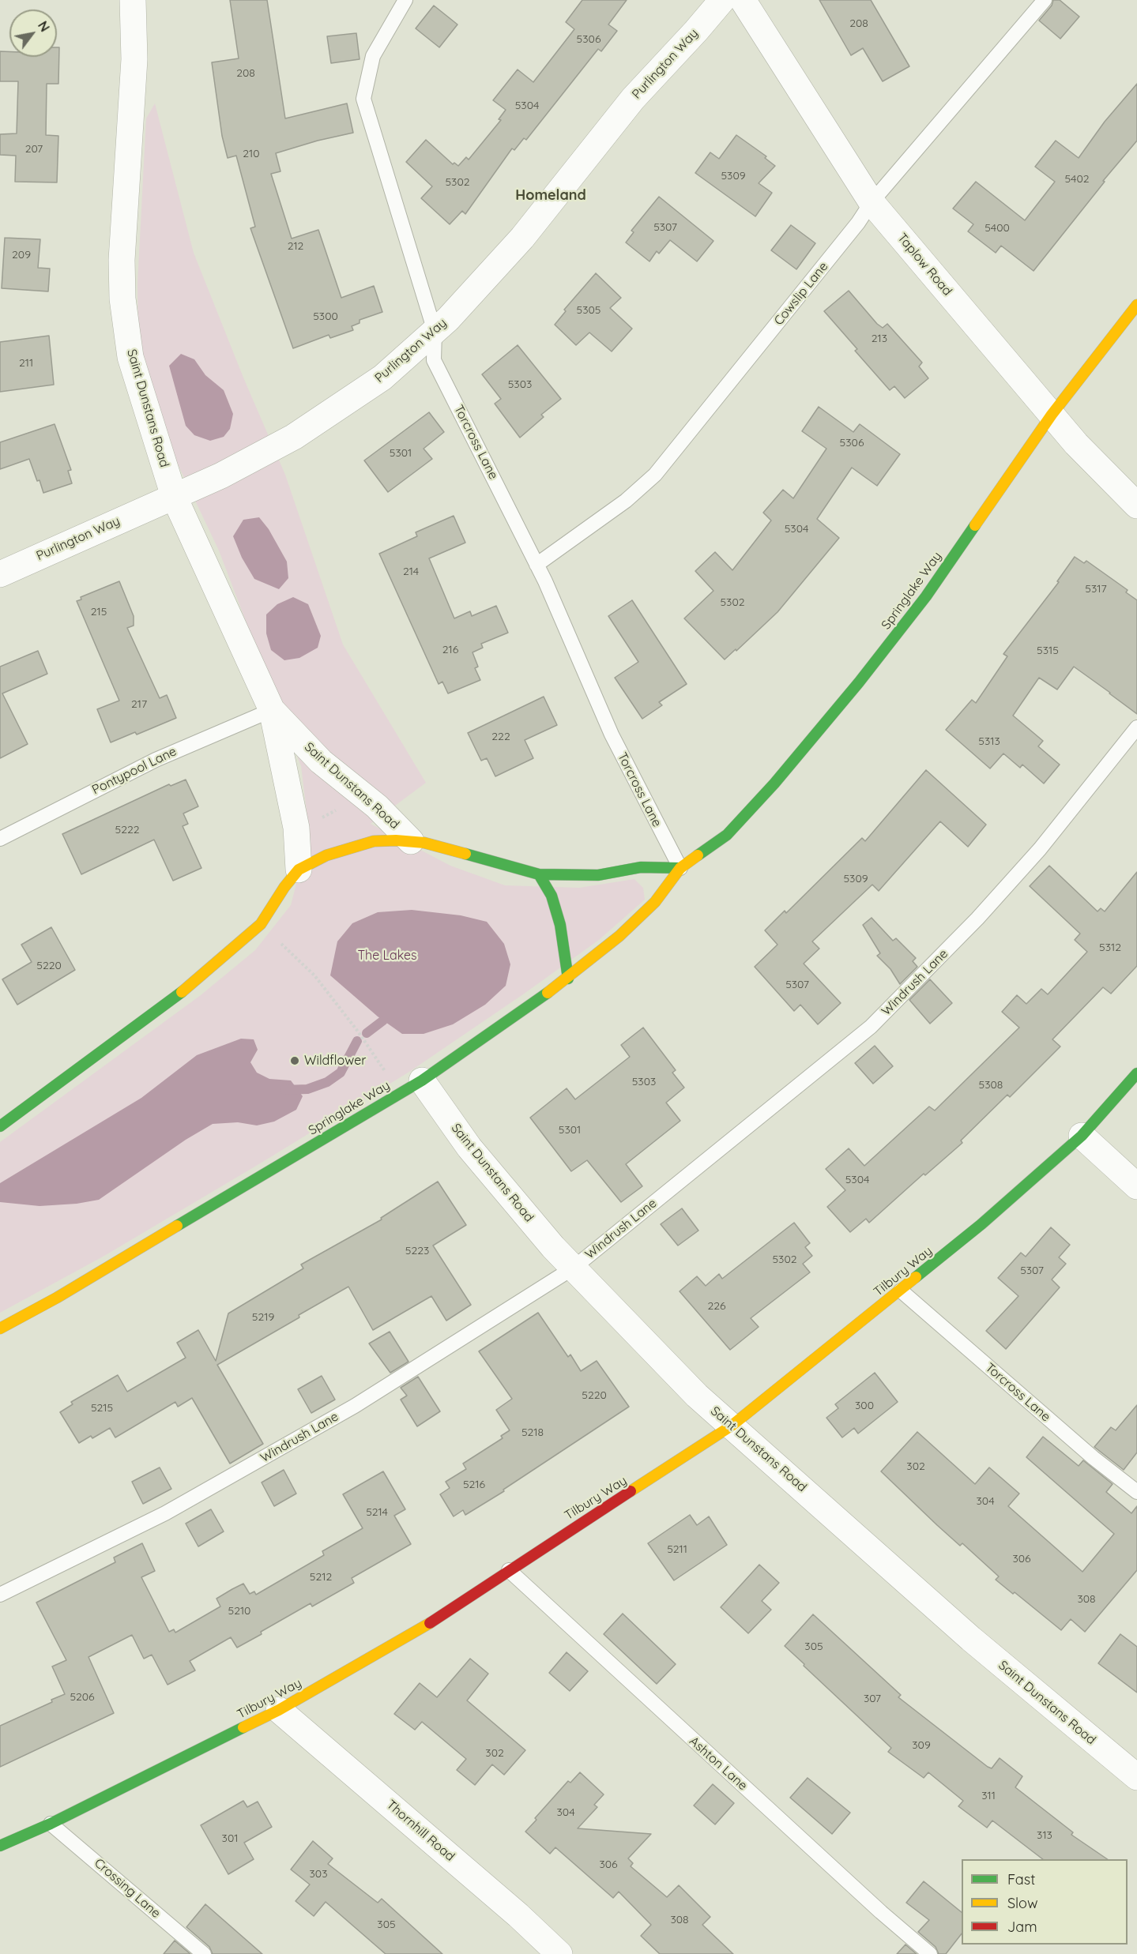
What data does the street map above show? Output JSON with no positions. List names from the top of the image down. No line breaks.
{"streets":{"street":["Purlington Way","Taplow Road","Saint Dunstans Road","Springlake Way","Tilbury Way","Thornhill Road"],"lane":["Cowslip Lane","Torcross Lane","Pontypool Lane","Windrush Lane","Ashton Lane","Crossing Lane"]},"crossings":[["Purlington Way","Saint Dunstans Road"],["Purlington Way","Torcross Lane"],["Taplow Road","Cowslip Lane"],["Taplow Road","Springlake Way"],["Cowslip Lane","Torcross Lane"],["Saint Dunstans Road","Springlake Way"],["Saint Dunstans Road","Pontypool Lane"],["Saint Dunstans Road","Windrush Lane"],["Saint Dunstans Road","Tilbury Way"],["Torcross Lane","Springlake Way"],["Torcross Lane","Tilbury Way"],["Tilbury Way","Ashton Lane"],["Tilbury Way","Thornhill Road"],["Tilbury Way","Crossing Lane"]],"districts":["Homeland"],"parks":["The Lakes"],"places":["Wildflower"],"house_numbers":["208","5306","208","5304","207","210","5309","5402","5302","5307","5400","212","209","5305","5300","213","211","5303","5306","5301","5304","214","5317","5302","215","216","5315","217","222","5313","5222","5309","5312","5220","5307","5303","5308","5301","5304","5223","5302","5307","226","5219","5220","300","5215","5218","302","5216","304","5214","5211","306","5212","308","5210","305","5206","307","309","302","311","304","313","301","306","303","308","305"],"legend":["Fast","Slow","Jam"],"north":"top right"}
